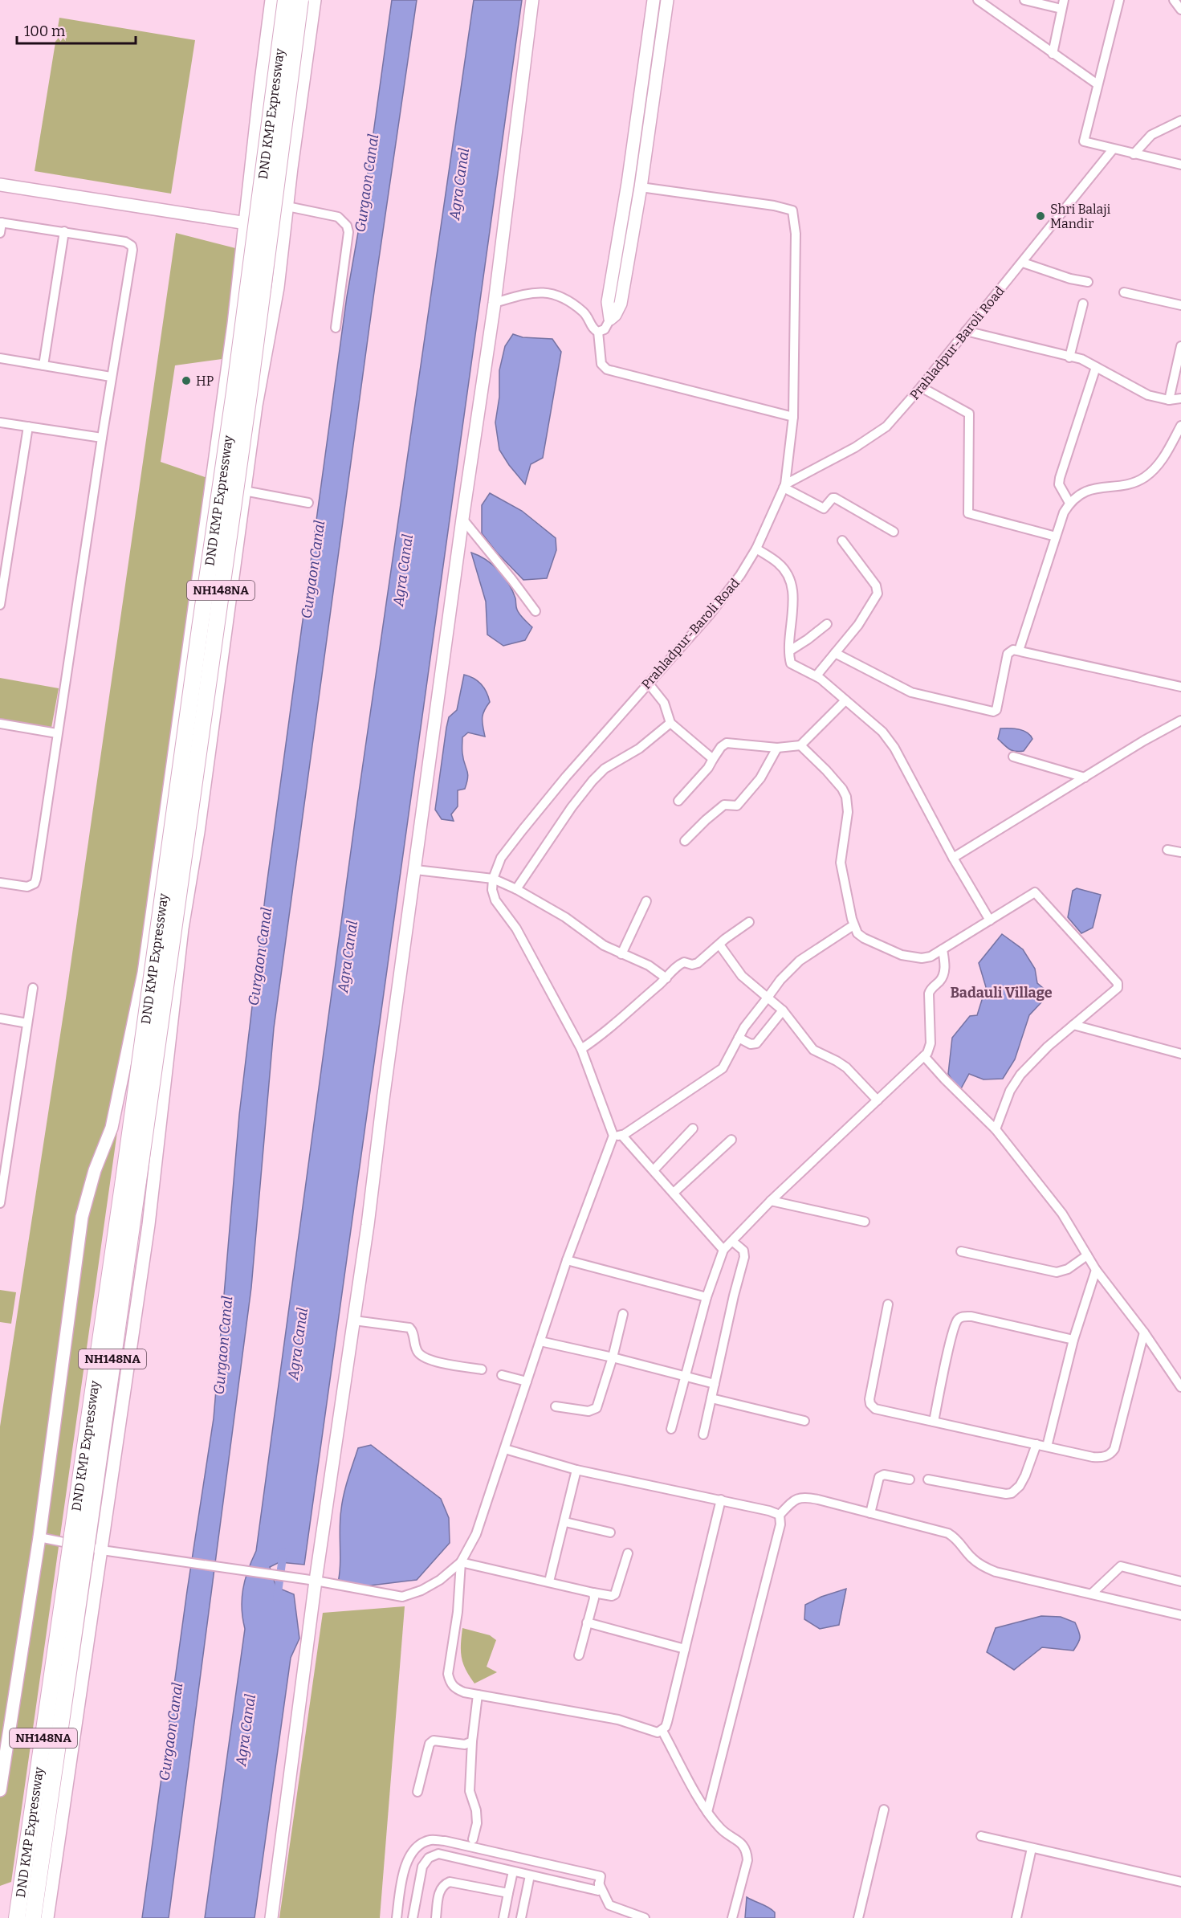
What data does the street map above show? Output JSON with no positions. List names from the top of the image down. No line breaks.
{"streets":{"highway":["DND KMP Expressway","NH148NA"],"street":["Prahladpur-Baroli Road"]},"districts":["Badauli Village"],"water":["Gurgaon Canal","Agra Canal"],"places":["Shri Balaji Mandir","HP"],"scale_bar":"100 m"}
